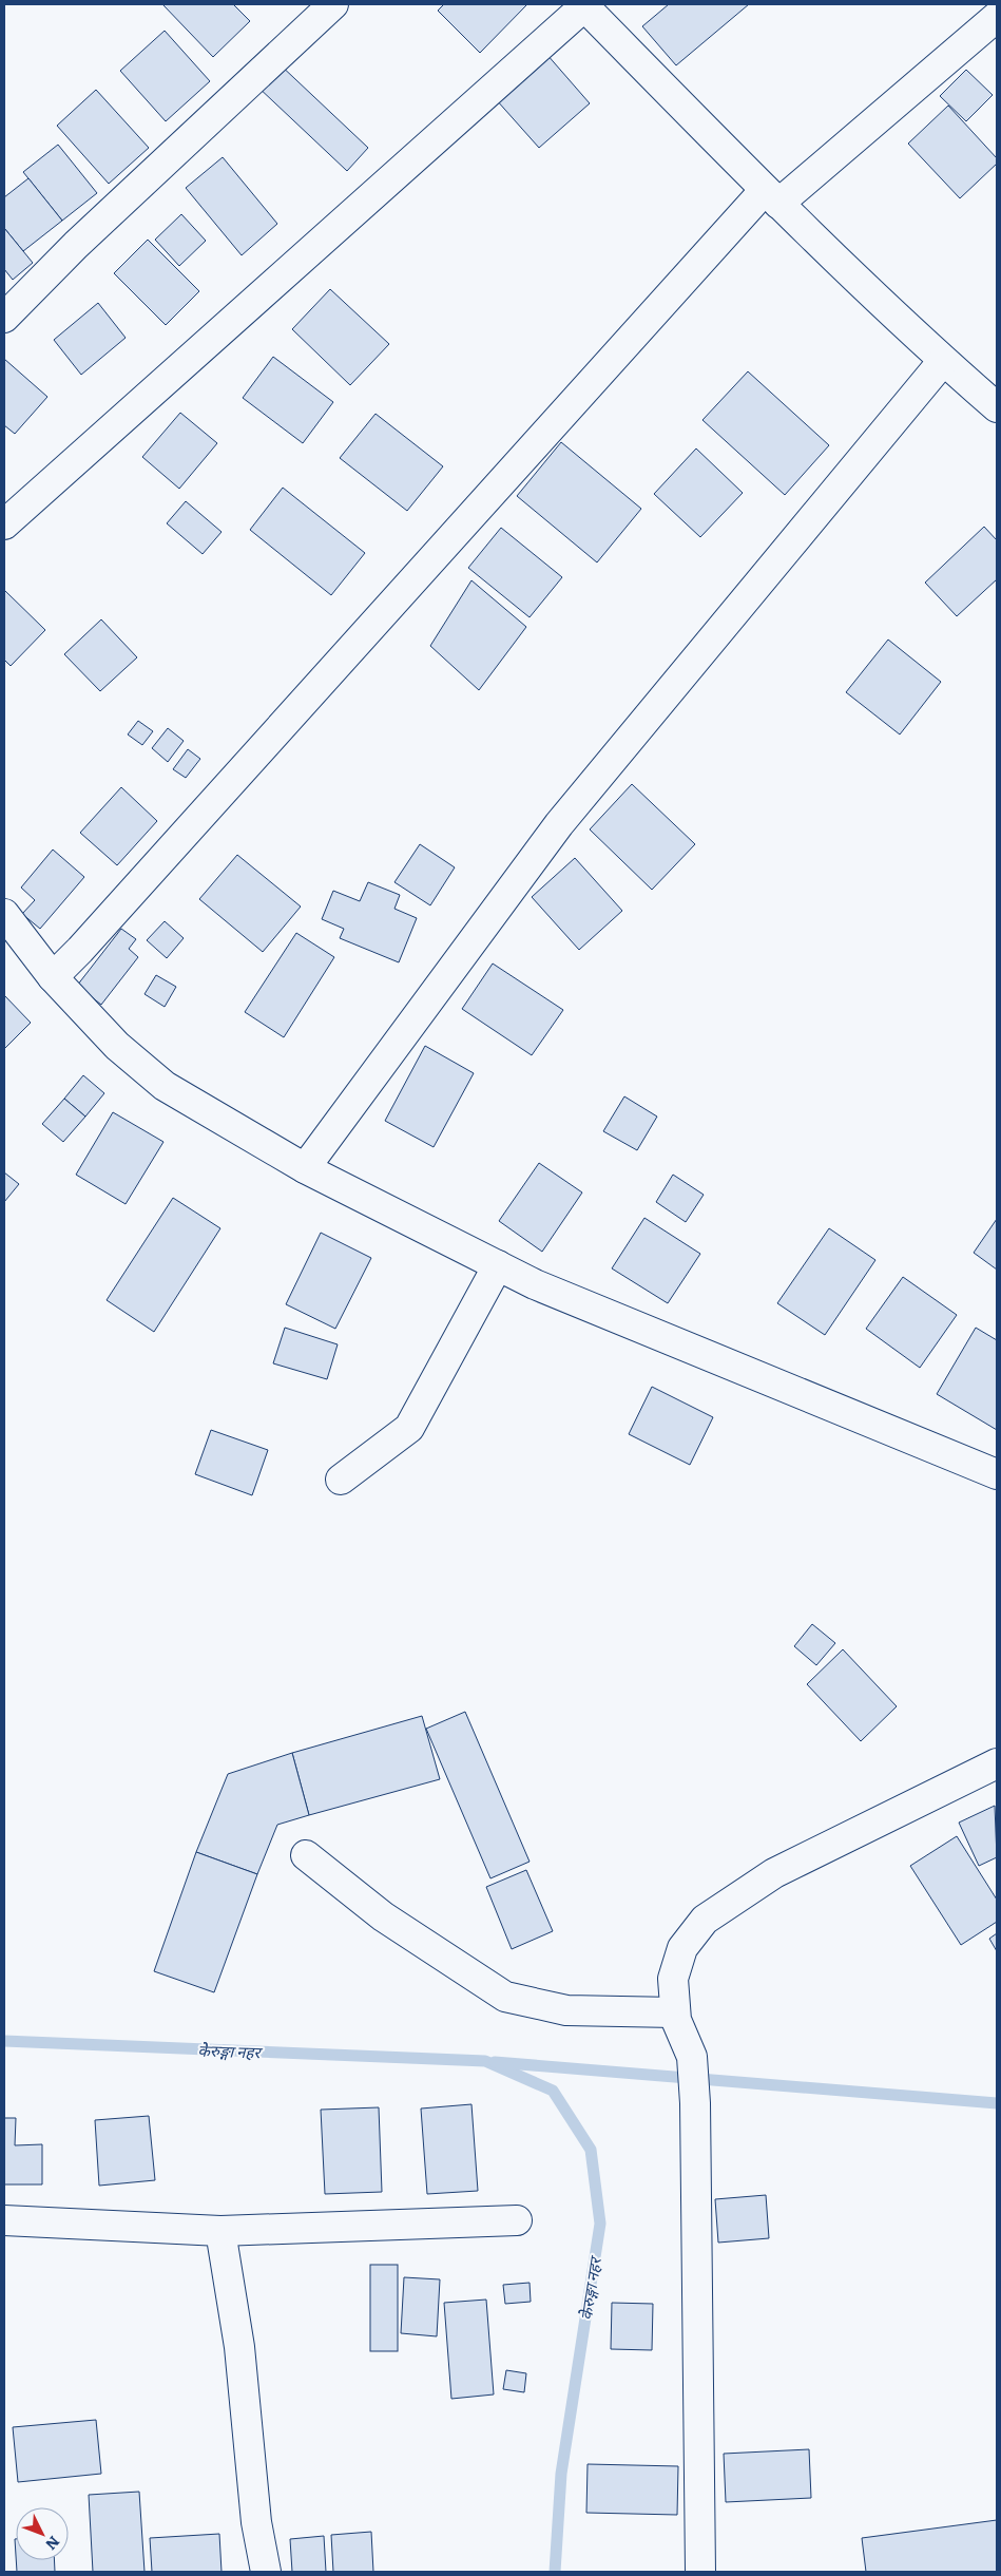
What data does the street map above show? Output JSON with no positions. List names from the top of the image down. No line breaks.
{"water":["केेरुङ्गा नहर"],"north":"bottom right"}
